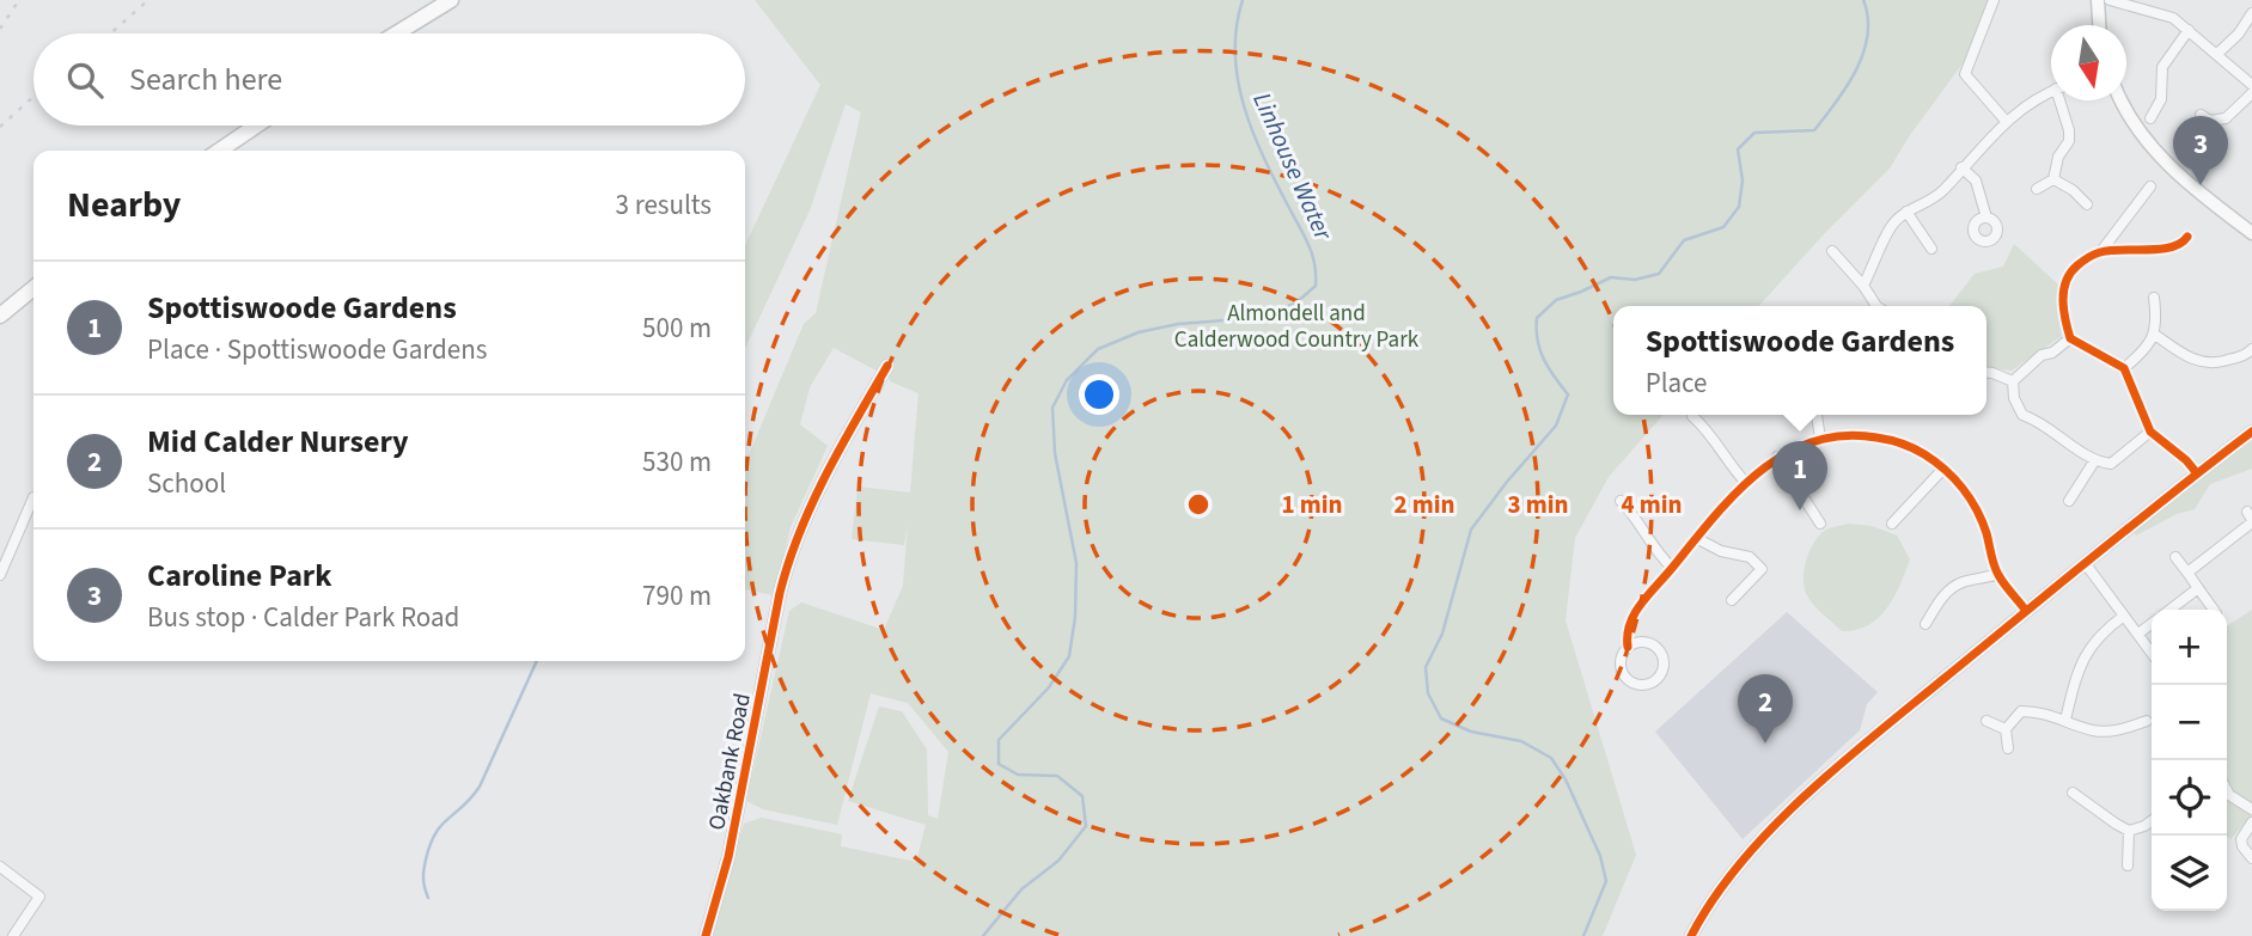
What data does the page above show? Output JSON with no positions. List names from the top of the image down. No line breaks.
{"streets":{"street":["Oakbank Road"]},"water":["Linhouse Water"],"parks":["Almondell and Calderwood Country Park"],"north":"bottom","page":{"search":"Search here","pins":["3","1","2"],"heading":["Nearby","3 results"],"list":[{"mark":"1","name":"Spottiswoode Gardens","note":"Place · Spottiswoode Gardens","value":"500 m"},{"mark":"2","name":"Mid Calder Nursery","note":"School","value":"530 m"},{"mark":"3","name":"Caroline Park","note":"Bus stop · Calder Park Road","value":"790 m"}],"popup":["Spottiswoode Gardens","Place"],"map_buttons":["+","−"]},"rings":["1 min","2 min","3 min","4 min"]}
